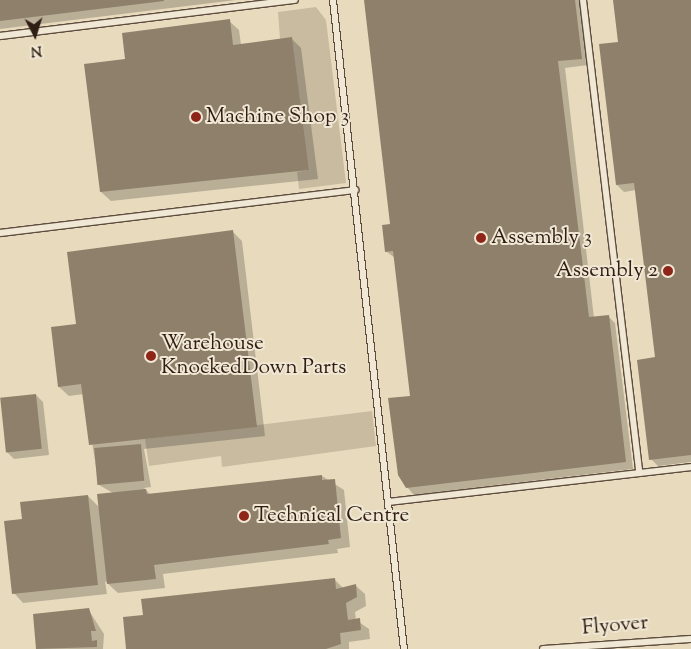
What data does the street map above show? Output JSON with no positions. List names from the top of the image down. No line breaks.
{"streets":{"lane":["Flyover"]},"places":["Machine Shop 3","Assembly 3","Assembly 2","Warehouse KnockedDown Parts","Technical Centre"],"north":"bottom"}
